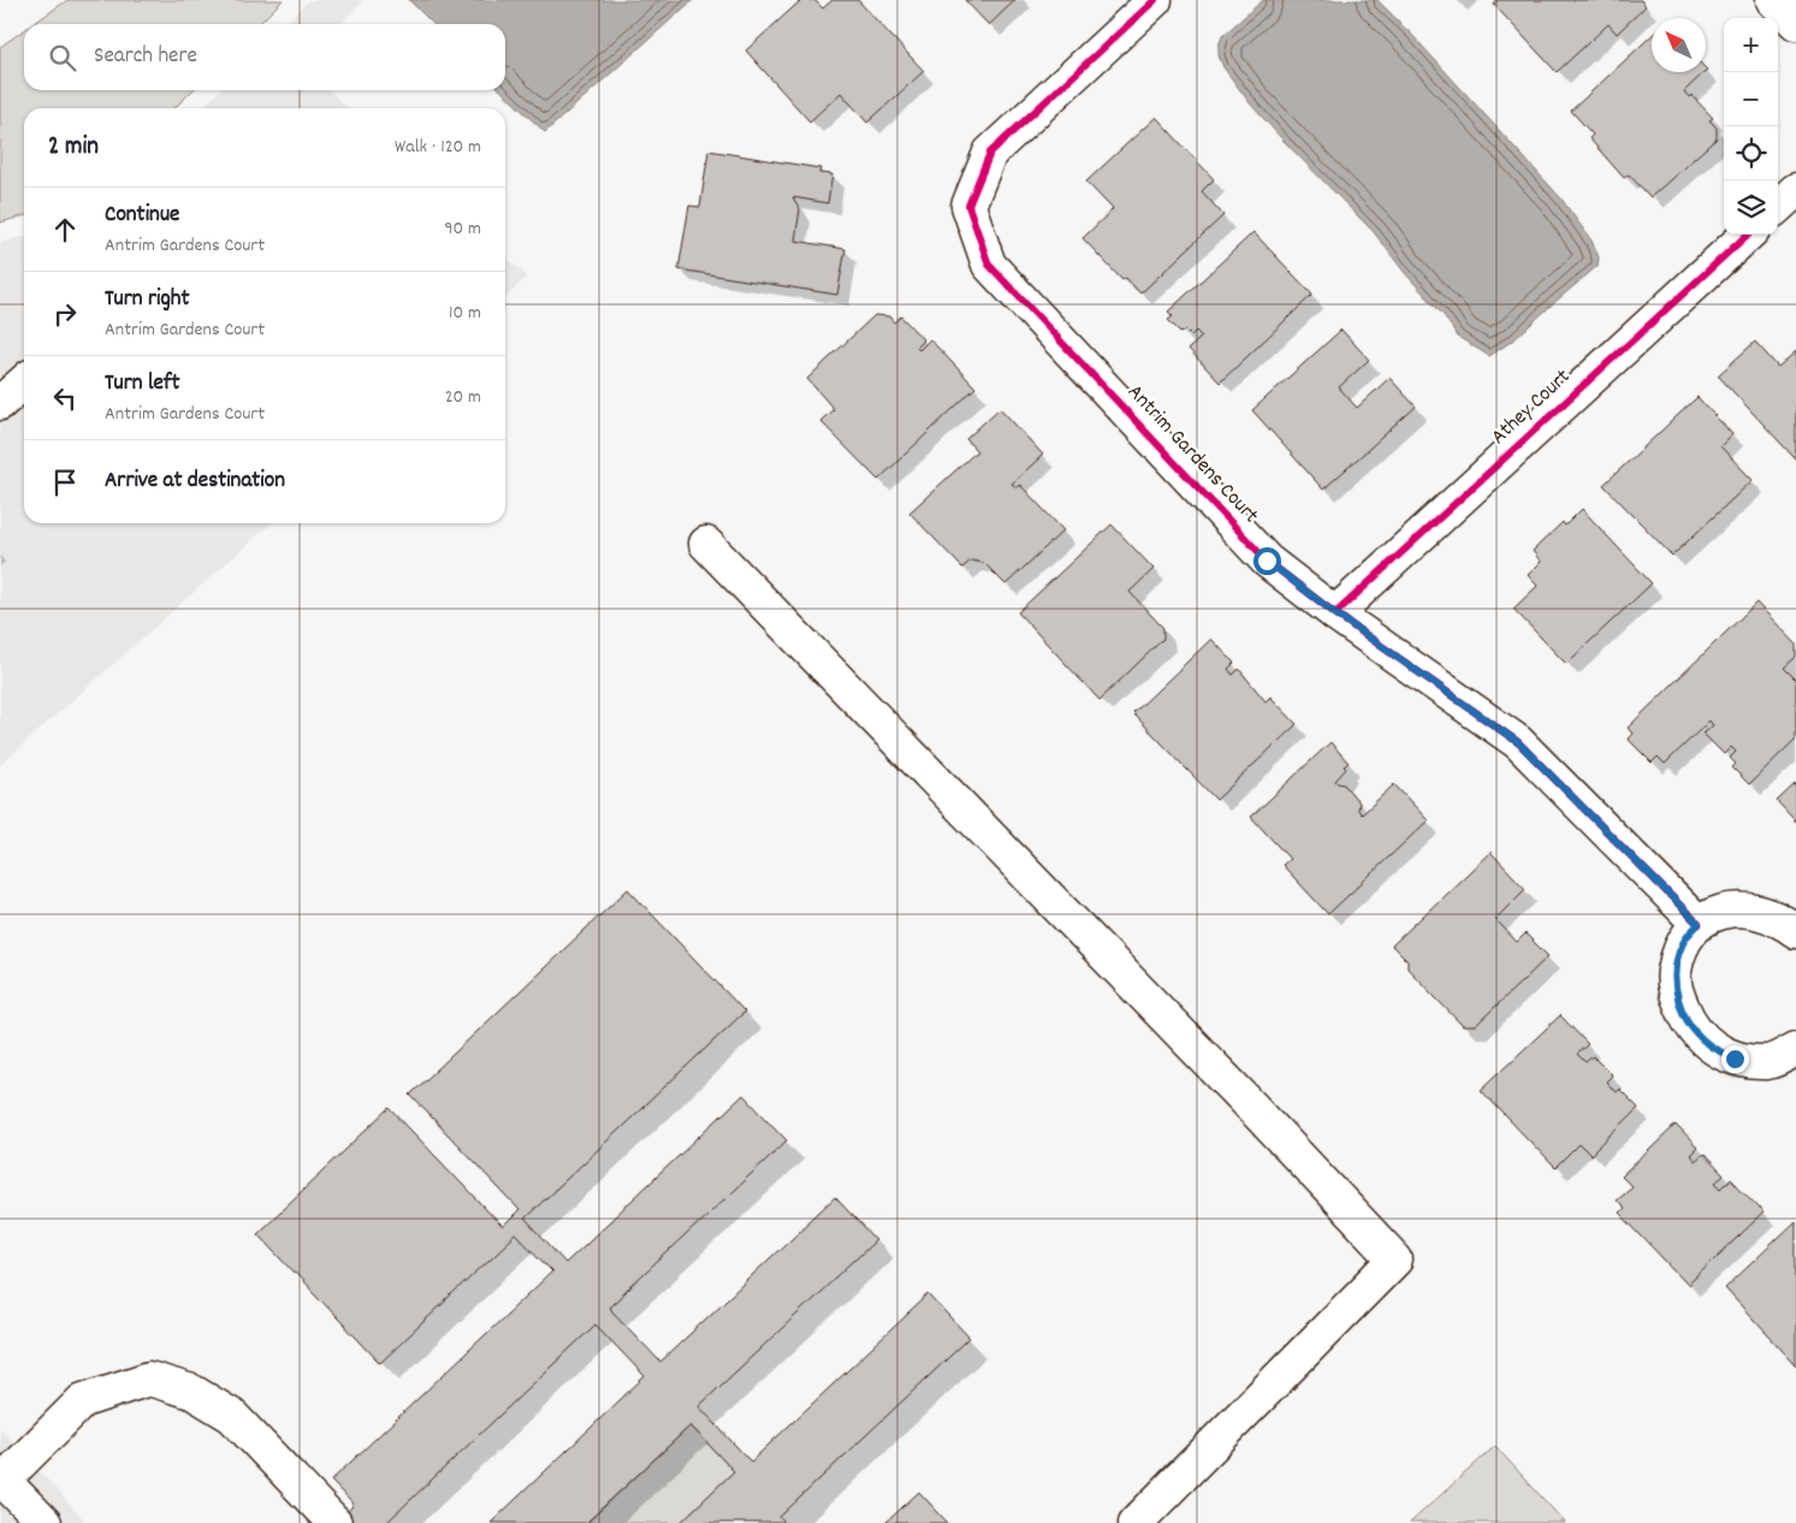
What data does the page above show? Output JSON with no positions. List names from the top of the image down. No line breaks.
{"streets":{"street":["Athey Court","Antrim Gardens Court"]},"crossings":[["Athey Court","Antrim Gardens Court"]],"north":"top left","page":{"map_buttons":["+","−"],"search":"Search here","heading":["2 min","Walk · 120 m"],"list":[["Continue","Antrim Gardens Court","90 m"],["Turn right","Antrim Gardens Court","10 m"],["Turn left","Antrim Gardens Court","20 m"],"Arrive at destination"]}}
